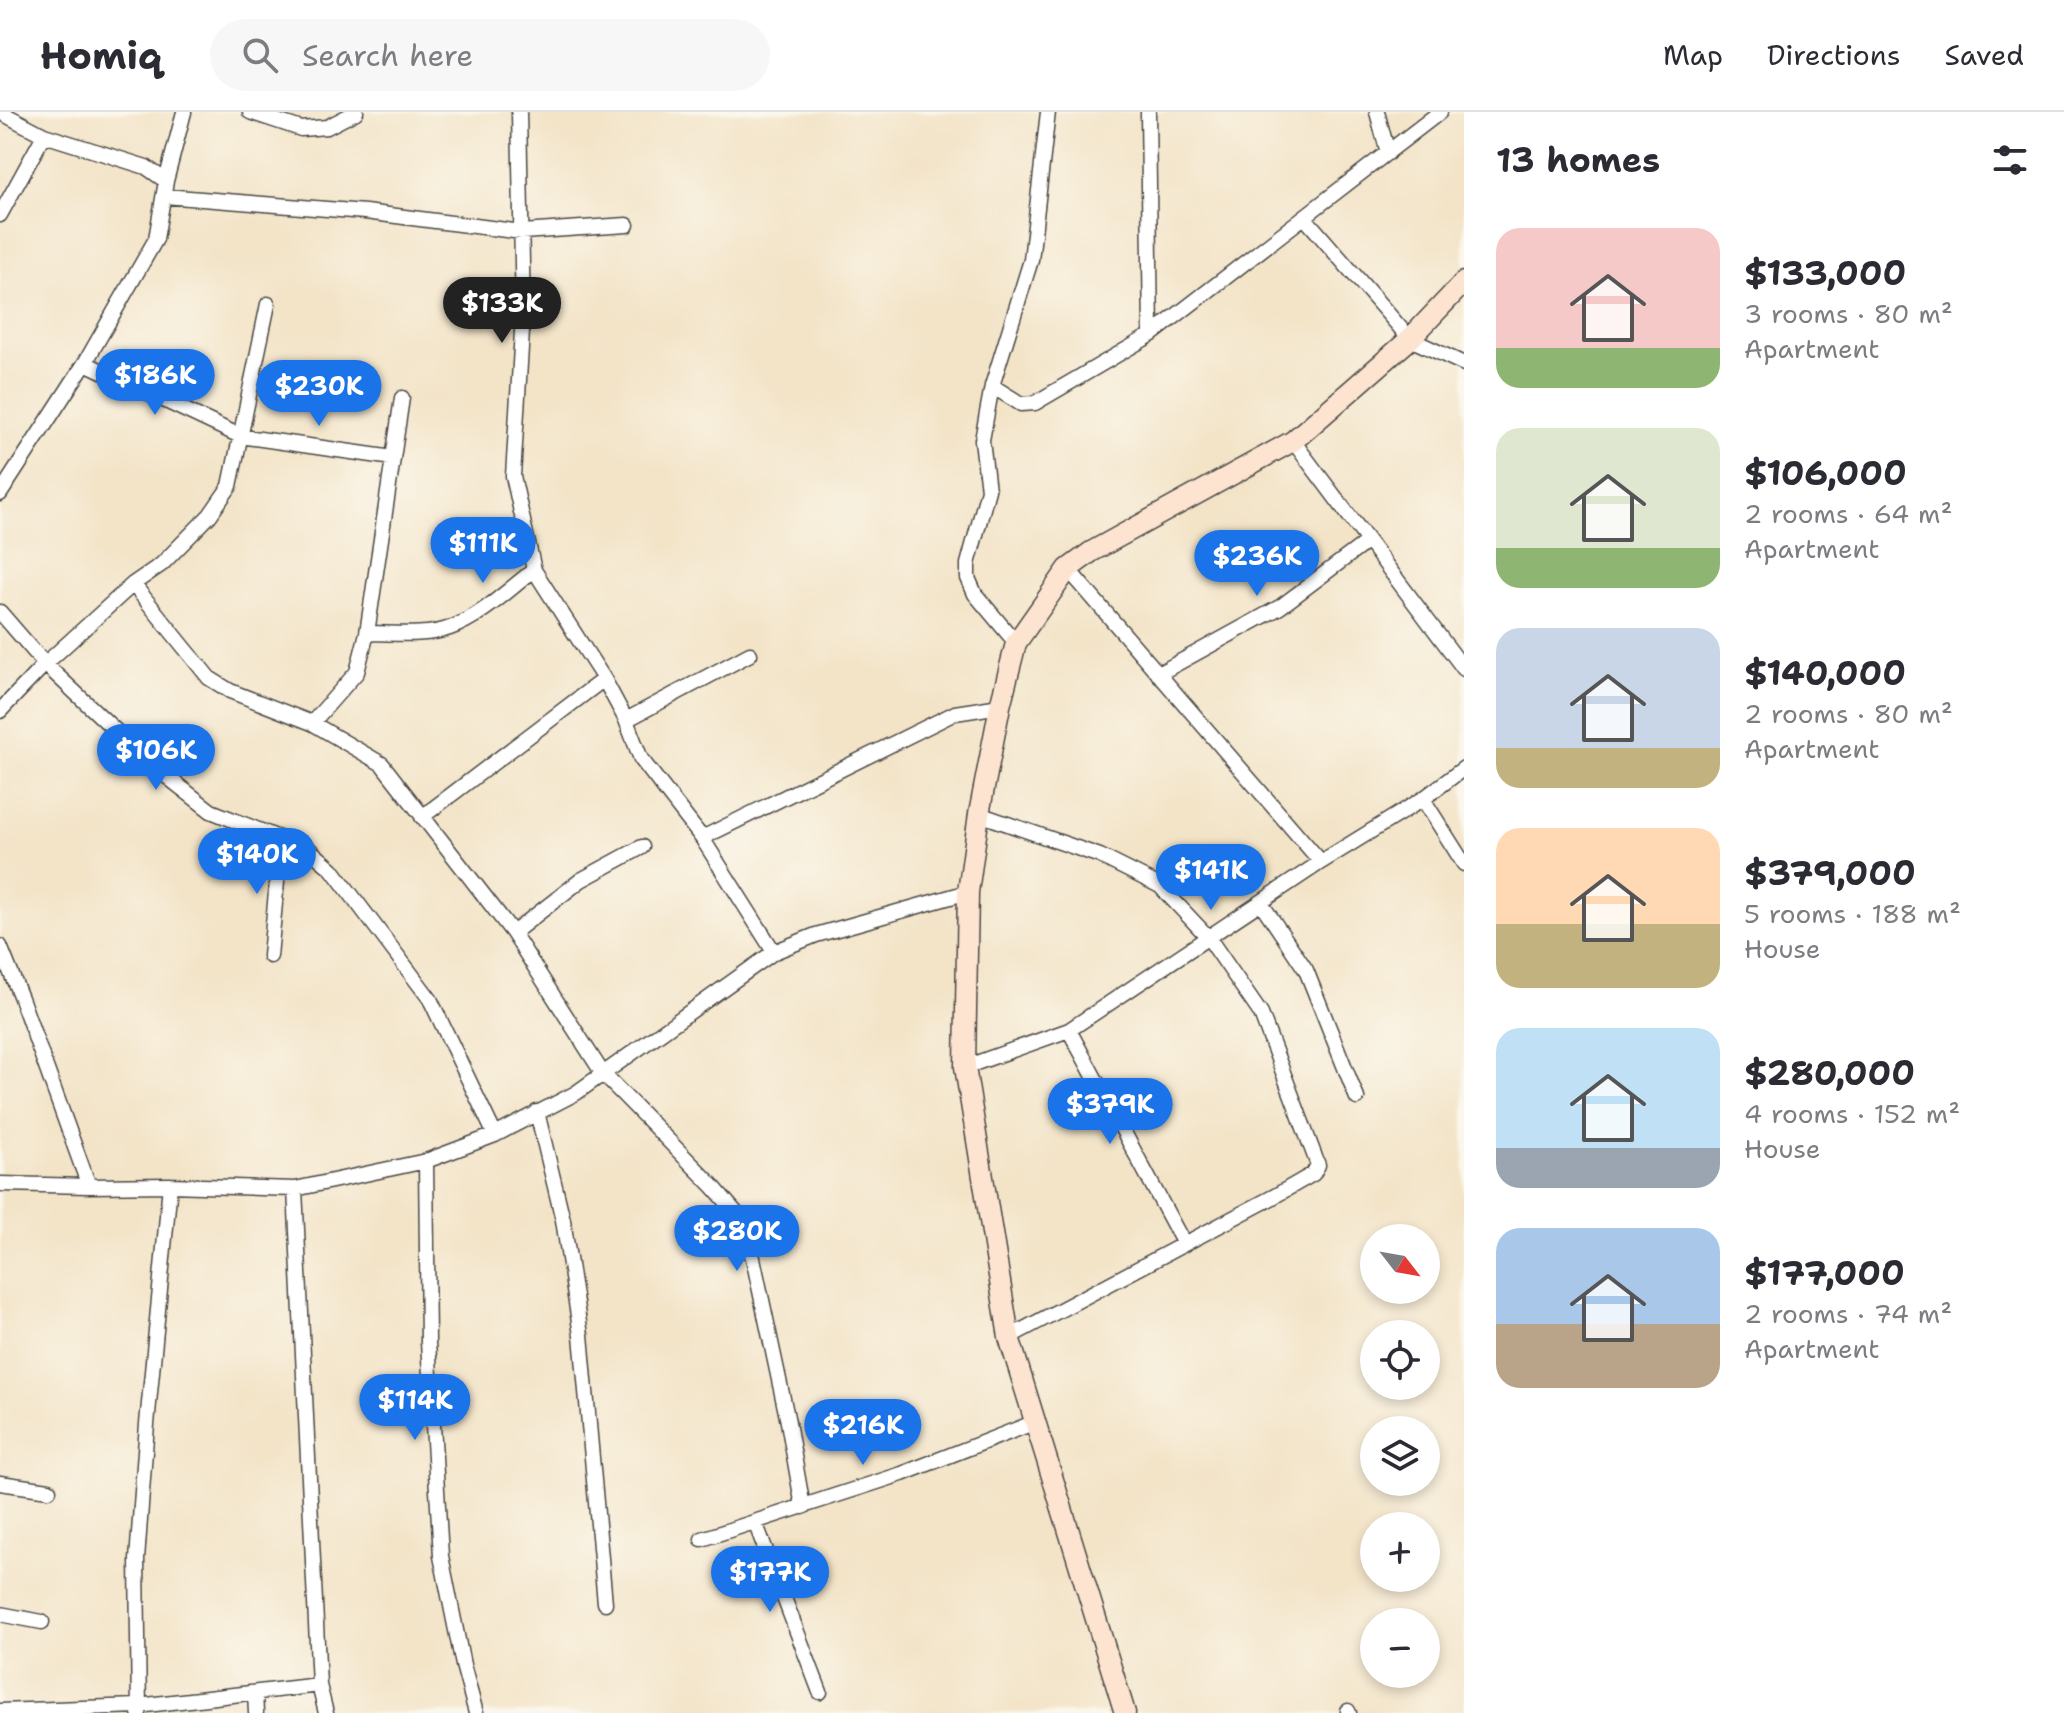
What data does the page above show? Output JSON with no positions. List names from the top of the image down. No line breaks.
{"north":"bottom right","page":{"header":"Homiq","search":"Search here","nav":["Map","Directions","Saved"],"heading":"13 homes","list":[{"name":"$133,000","note":"3 rooms · 80 m² · Apartment"},{"name":"$106,000","note":"2 rooms · 64 m² · Apartment"},{"name":"$140,000","note":"2 rooms · 80 m² · Apartment"},{"name":"$379,000","note":"5 rooms · 188 m² · House"},{"name":"$280,000","note":"4 rooms · 152 m² · House"},{"name":"$177,000","note":"2 rooms · 74 m² · Apartment"}],"price":["$133K","$186K","$230K","$111K","$236K","$106K","$140K","$141K","$379K","$280K","$114K","$216K","$177K"],"map_buttons":["+","−"]}}
